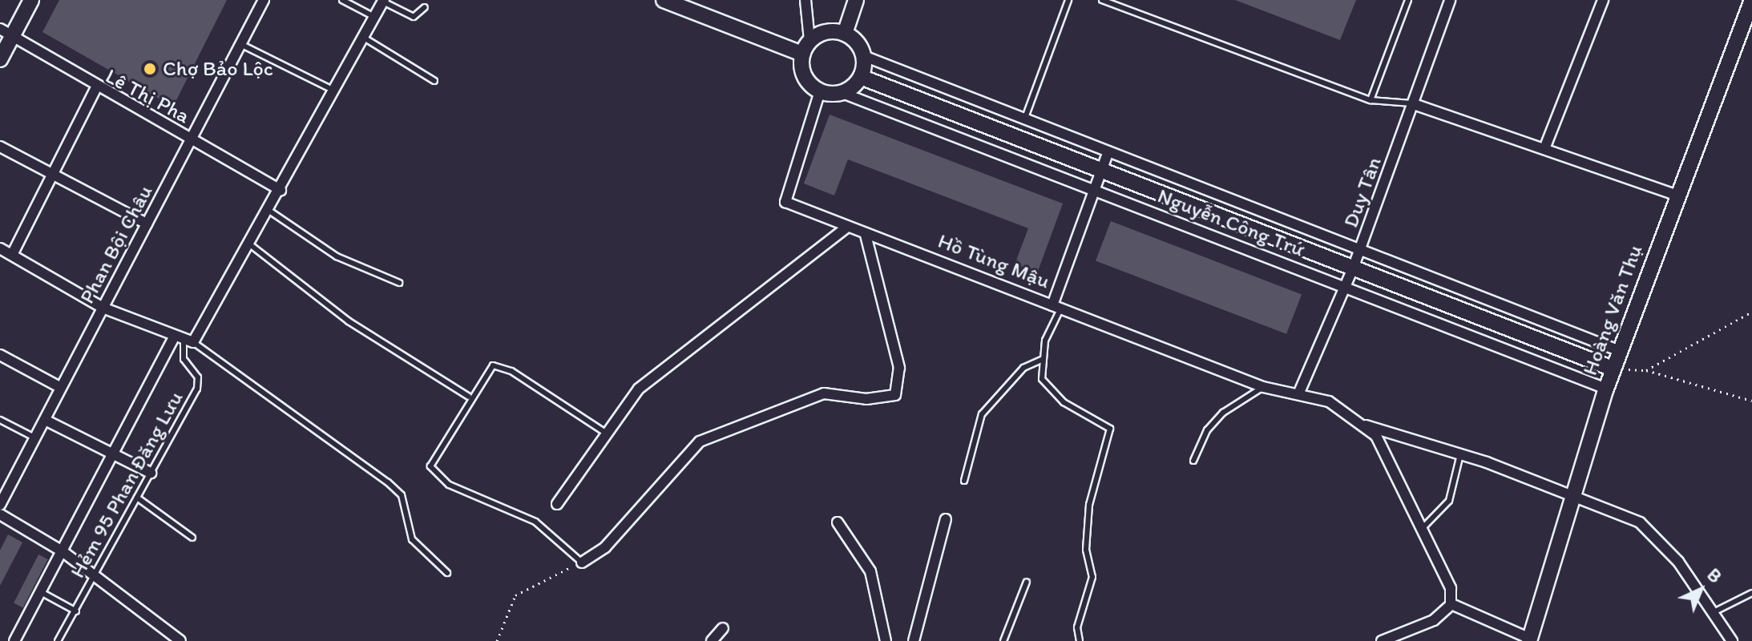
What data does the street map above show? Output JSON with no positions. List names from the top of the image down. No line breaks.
{"streets":{"street":["Lê Thị Pha","Duy Tân","Nguyễn Công Trứ","Phan Bội Châu","Hồ Tùng Mậu","Hoàng Văn Thụ"],"lane":["Hẻm 95 Phan Đăng Lưu"]},"crossings":[["Lê Thị Pha","Phan Bội Châu"],["Duy Tân","Nguyễn Công Trứ"],["Duy Tân","Hồ Tùng Mậu"],["Nguyễn Công Trứ","Hồ Tùng Mậu"],["Nguyễn Công Trứ","Hoàng Văn Thụ"]],"places":["Chợ Bảo Lộc"],"north":"top right"}
